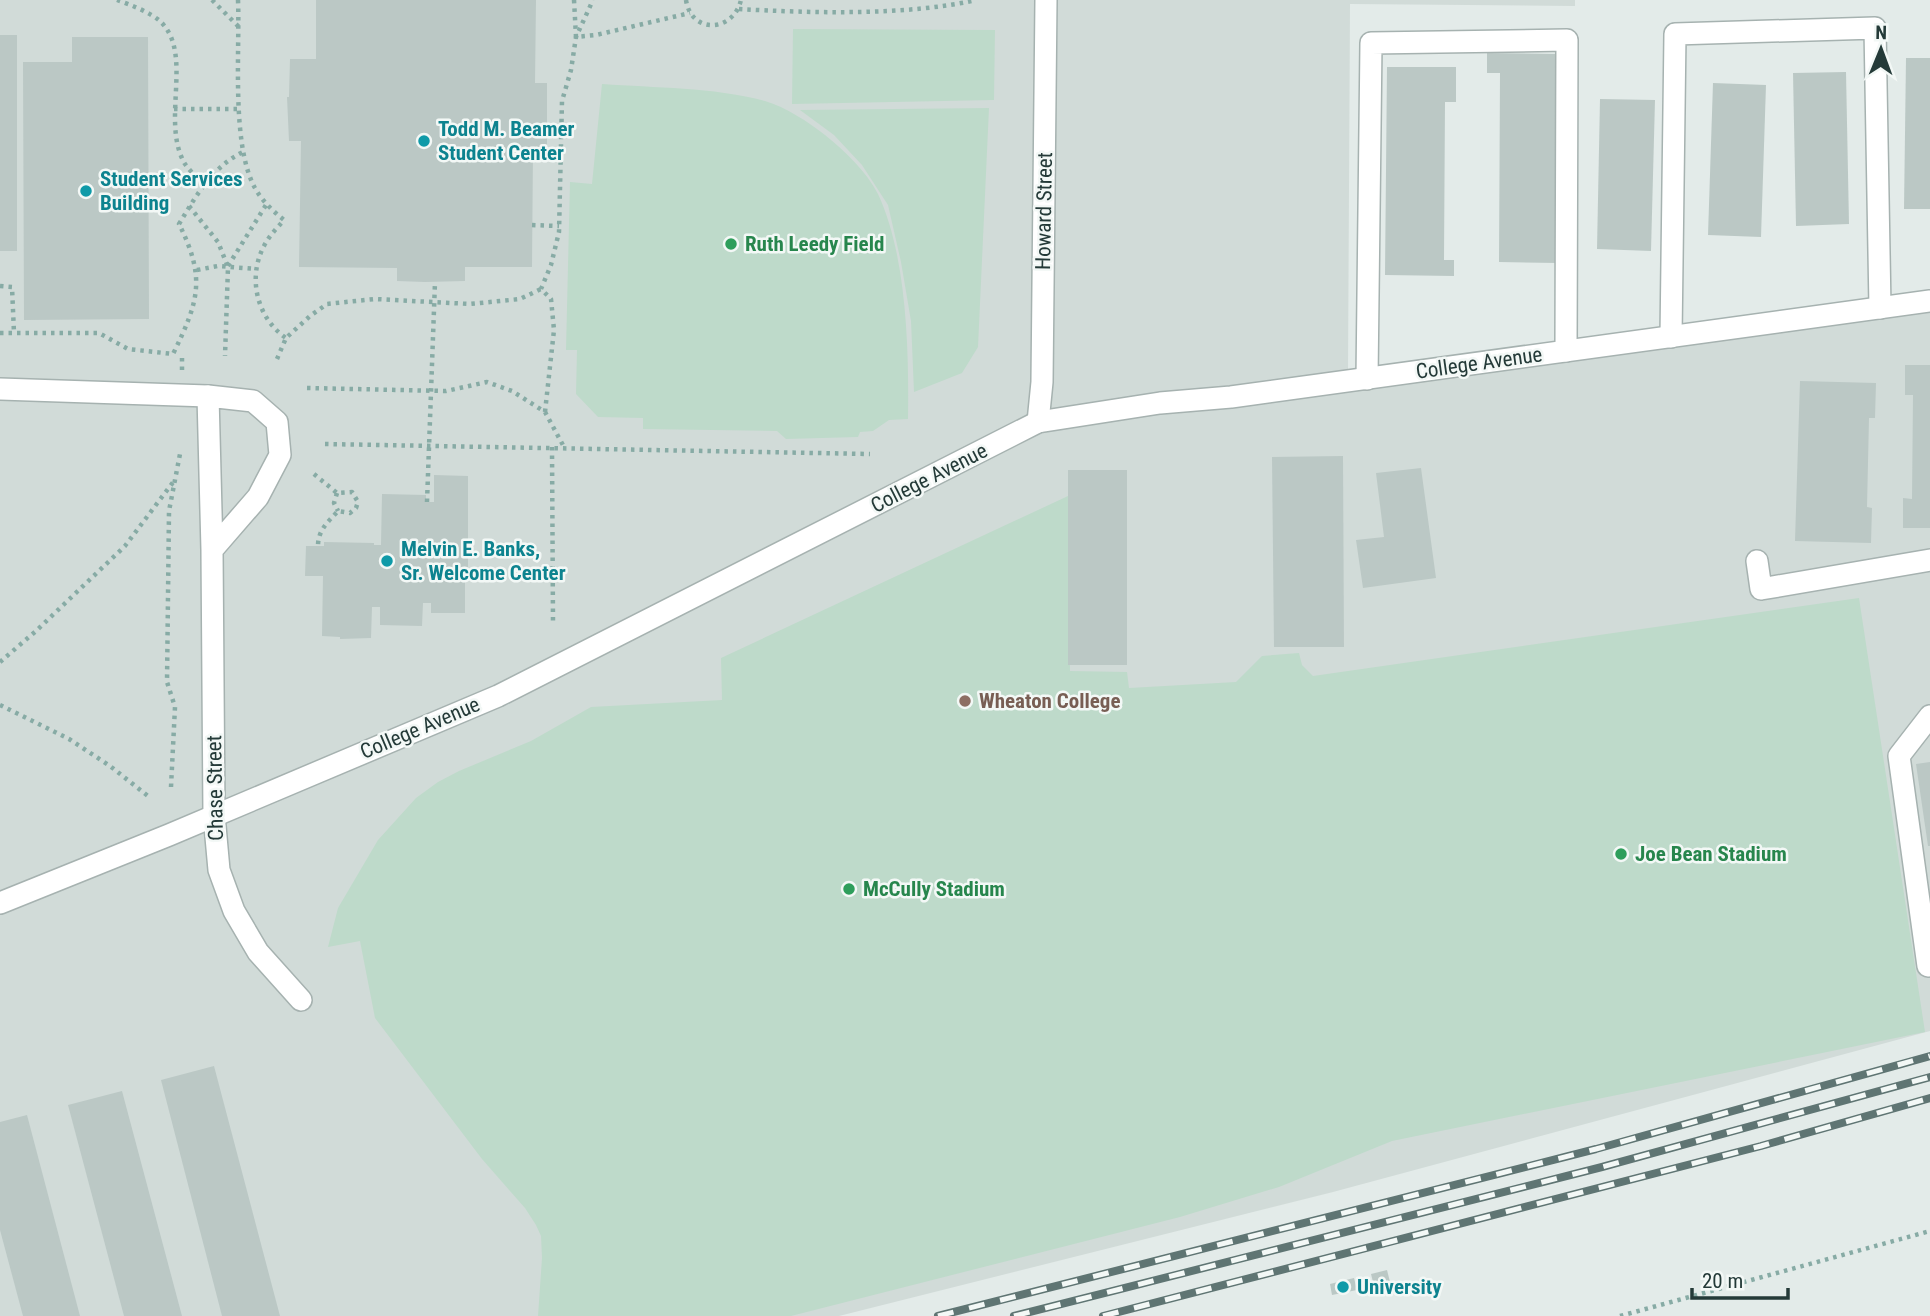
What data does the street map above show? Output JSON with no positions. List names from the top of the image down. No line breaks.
{"streets":{"street":["Howard Street","College Avenue","Chase Street"]},"crossings":[["Howard Street","College Avenue"],["College Avenue","Chase Street"]],"places":["Todd M. Beamer Student Center","Student Services Building","Ruth Leedy Field","Melvin E. Banks, Sr. Welcome Center","Wheaton College","Joe Bean Stadium","McCully Stadium","University"],"scale_bar":"20 m","north":"top"}
